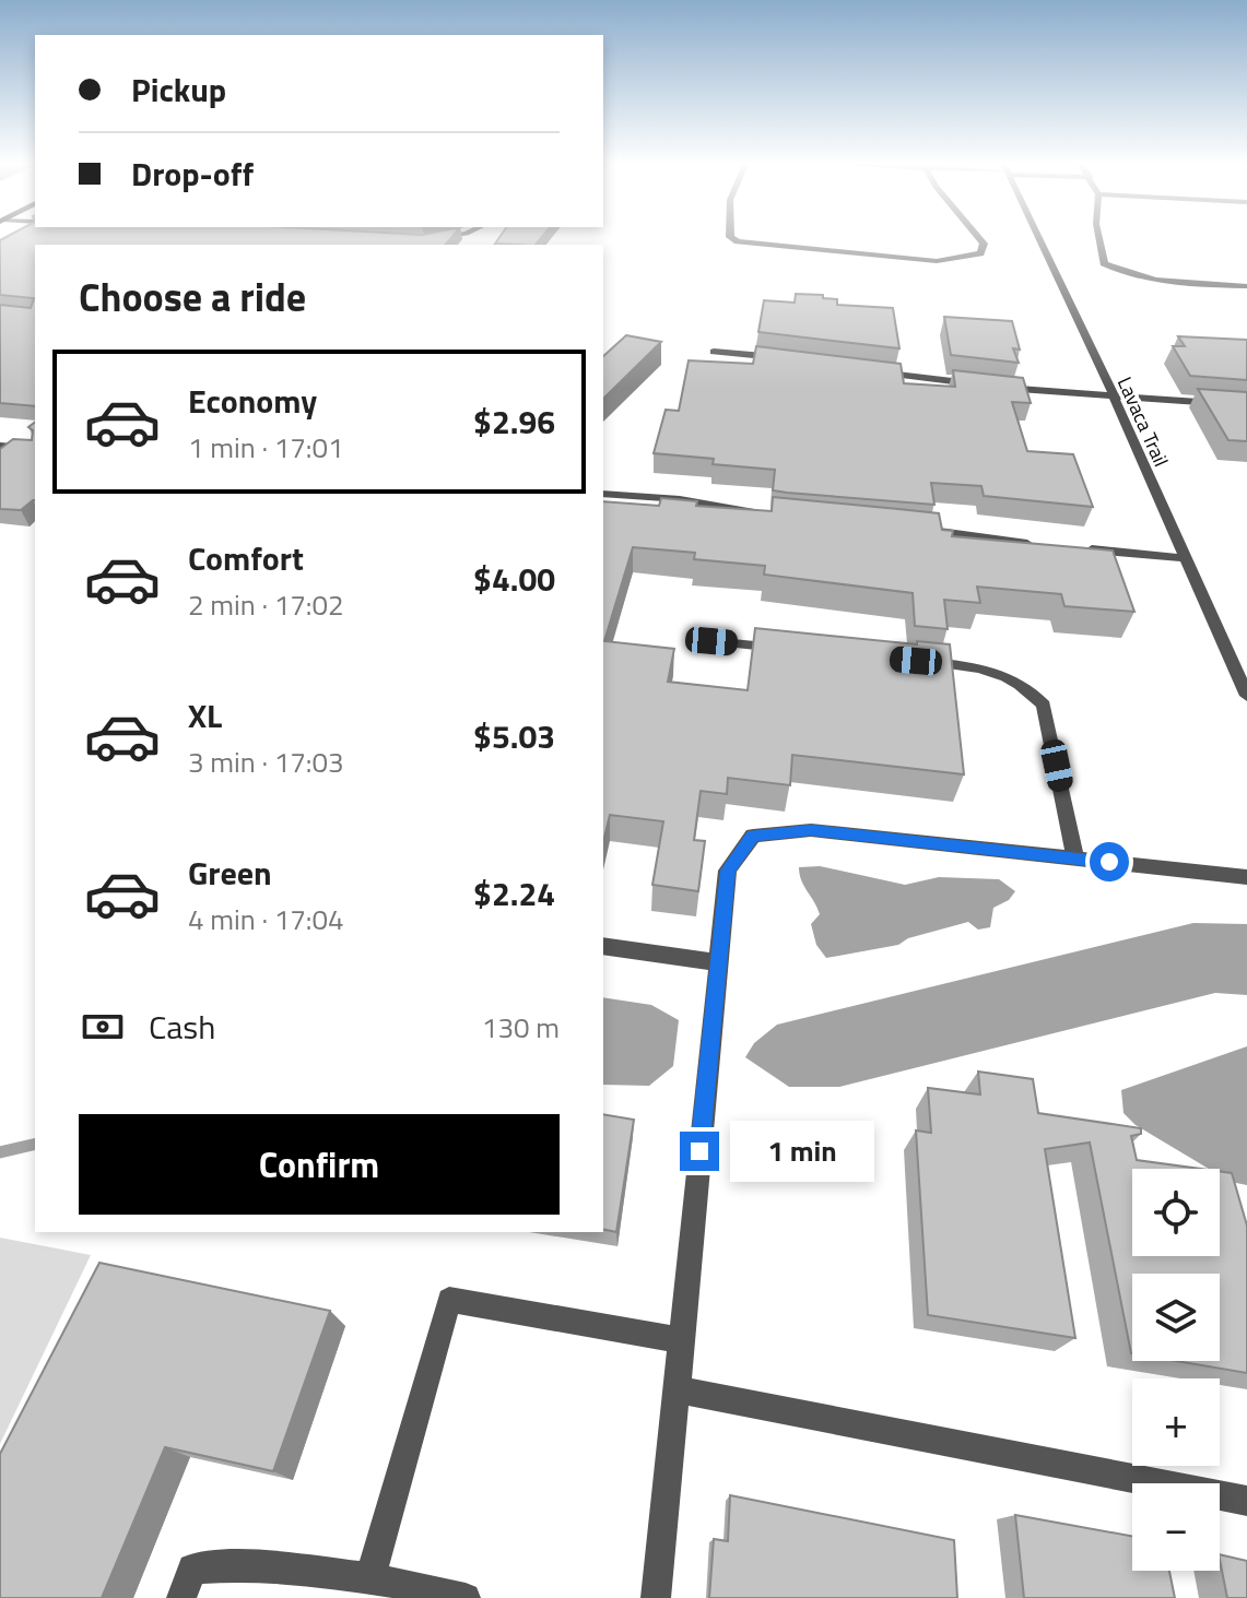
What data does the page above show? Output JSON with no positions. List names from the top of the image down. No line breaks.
{"streets":{"street":["Lavaca Trail"]},"page":{"banner":["Pickup","Drop-off"],"heading":"Choose a ride","list":[{"name":"Economy","note":"1 min · 17:01","value":"$2.96"},{"name":"Comfort","note":"2 min · 17:02","value":"$4.00"},{"name":"XL","note":"3 min · 17:03","value":"$5.03"},{"name":"Green","note":"4 min · 17:04","value":"$2.24"}],"pay":["Cash","130 m"],"buttons":"Confirm","bubble":"1 min","map_buttons":["+","−"]}}
